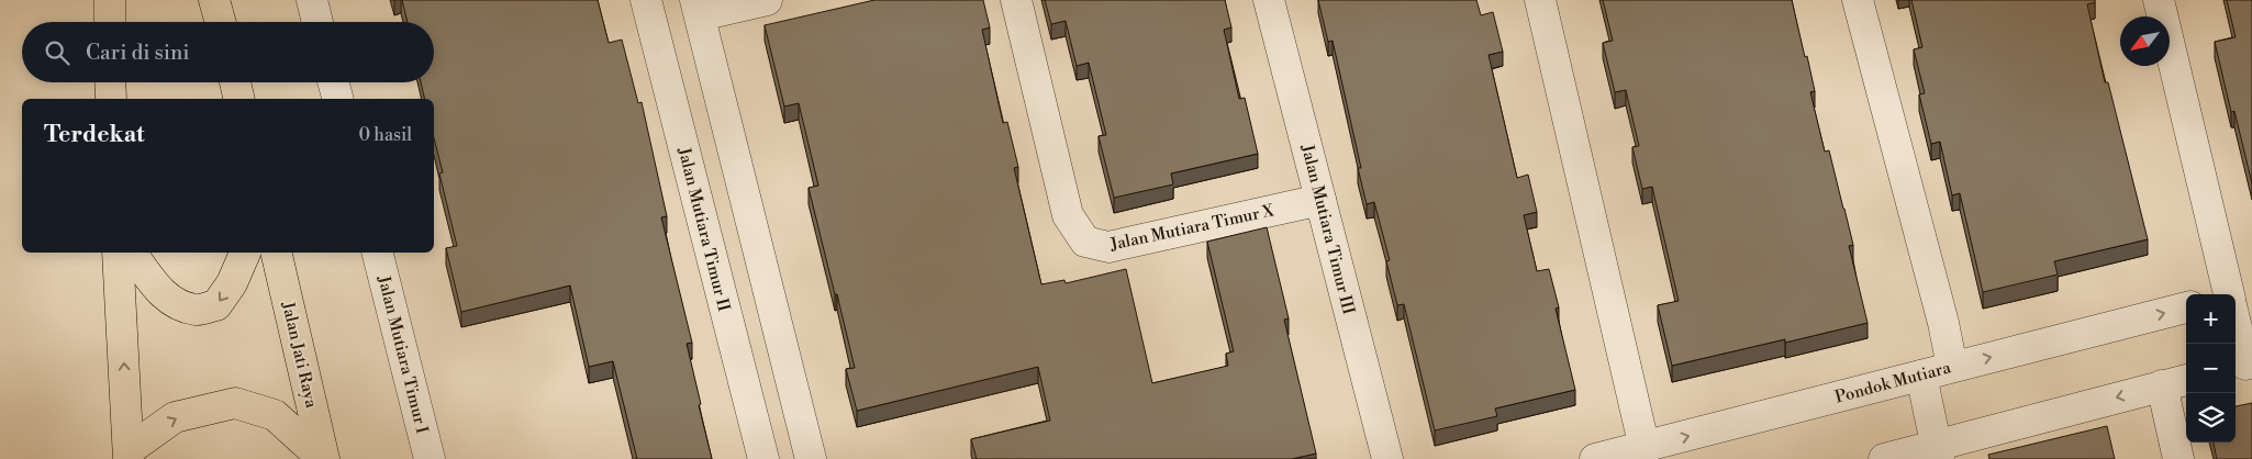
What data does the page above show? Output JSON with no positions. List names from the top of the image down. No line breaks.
{"streets":{"main road":["Jalan Jati Raya"],"street":["Jalan Mutiara Timur X","Jalan Mutiara Timur II","Jalan Mutiara Timur III","Jalan Mutiara Timur I","Pondok Mutiara"]},"crossings":[["Jalan Mutiara Timur X","Jalan Mutiara Timur III"]],"north":"bottom left","page":{"search":"Cari di sini","heading":["Terdekat","0 hasil"],"map_buttons":["+","−"]}}
